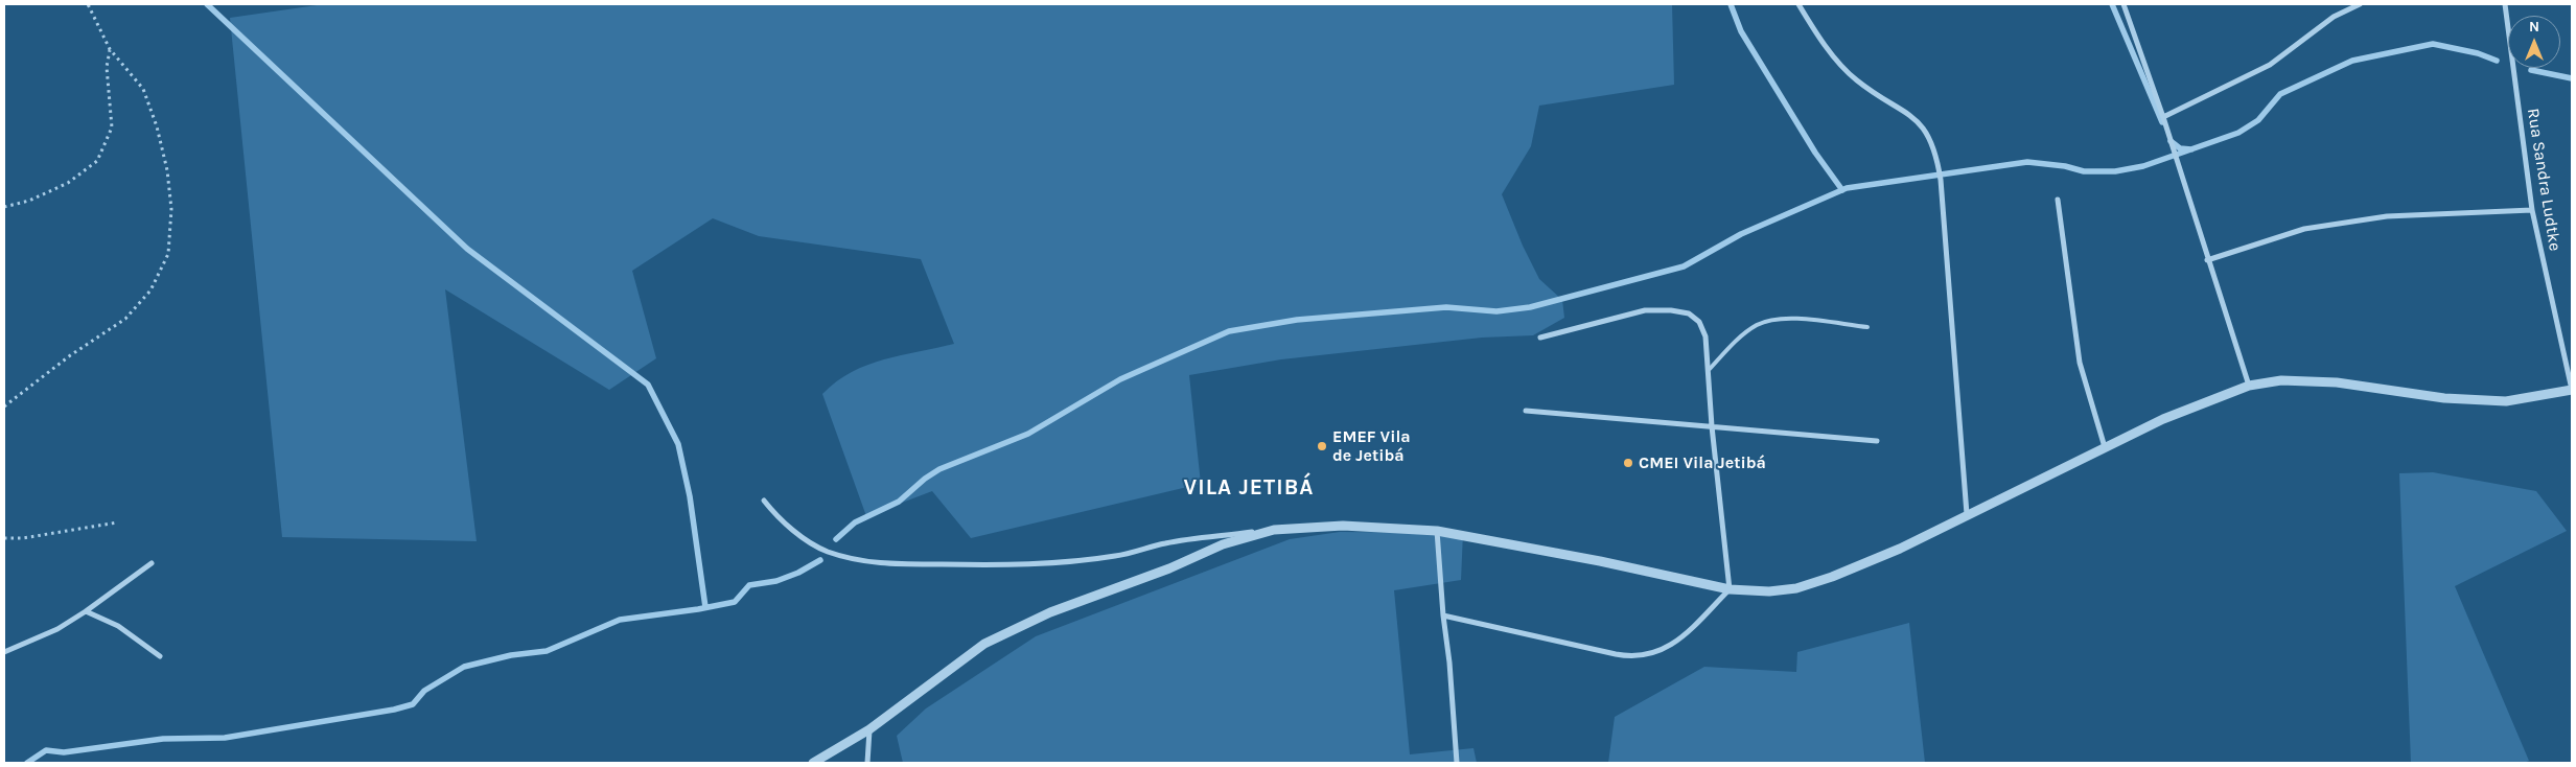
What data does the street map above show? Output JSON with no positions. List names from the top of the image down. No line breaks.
{"streets":{"street":["Rua Sandra Ludtke"]},"districts":["VILA JETIBÁ"],"places":["EMEF Vila de Jetibá","CMEI Vila Jetibá"],"north":"top"}
